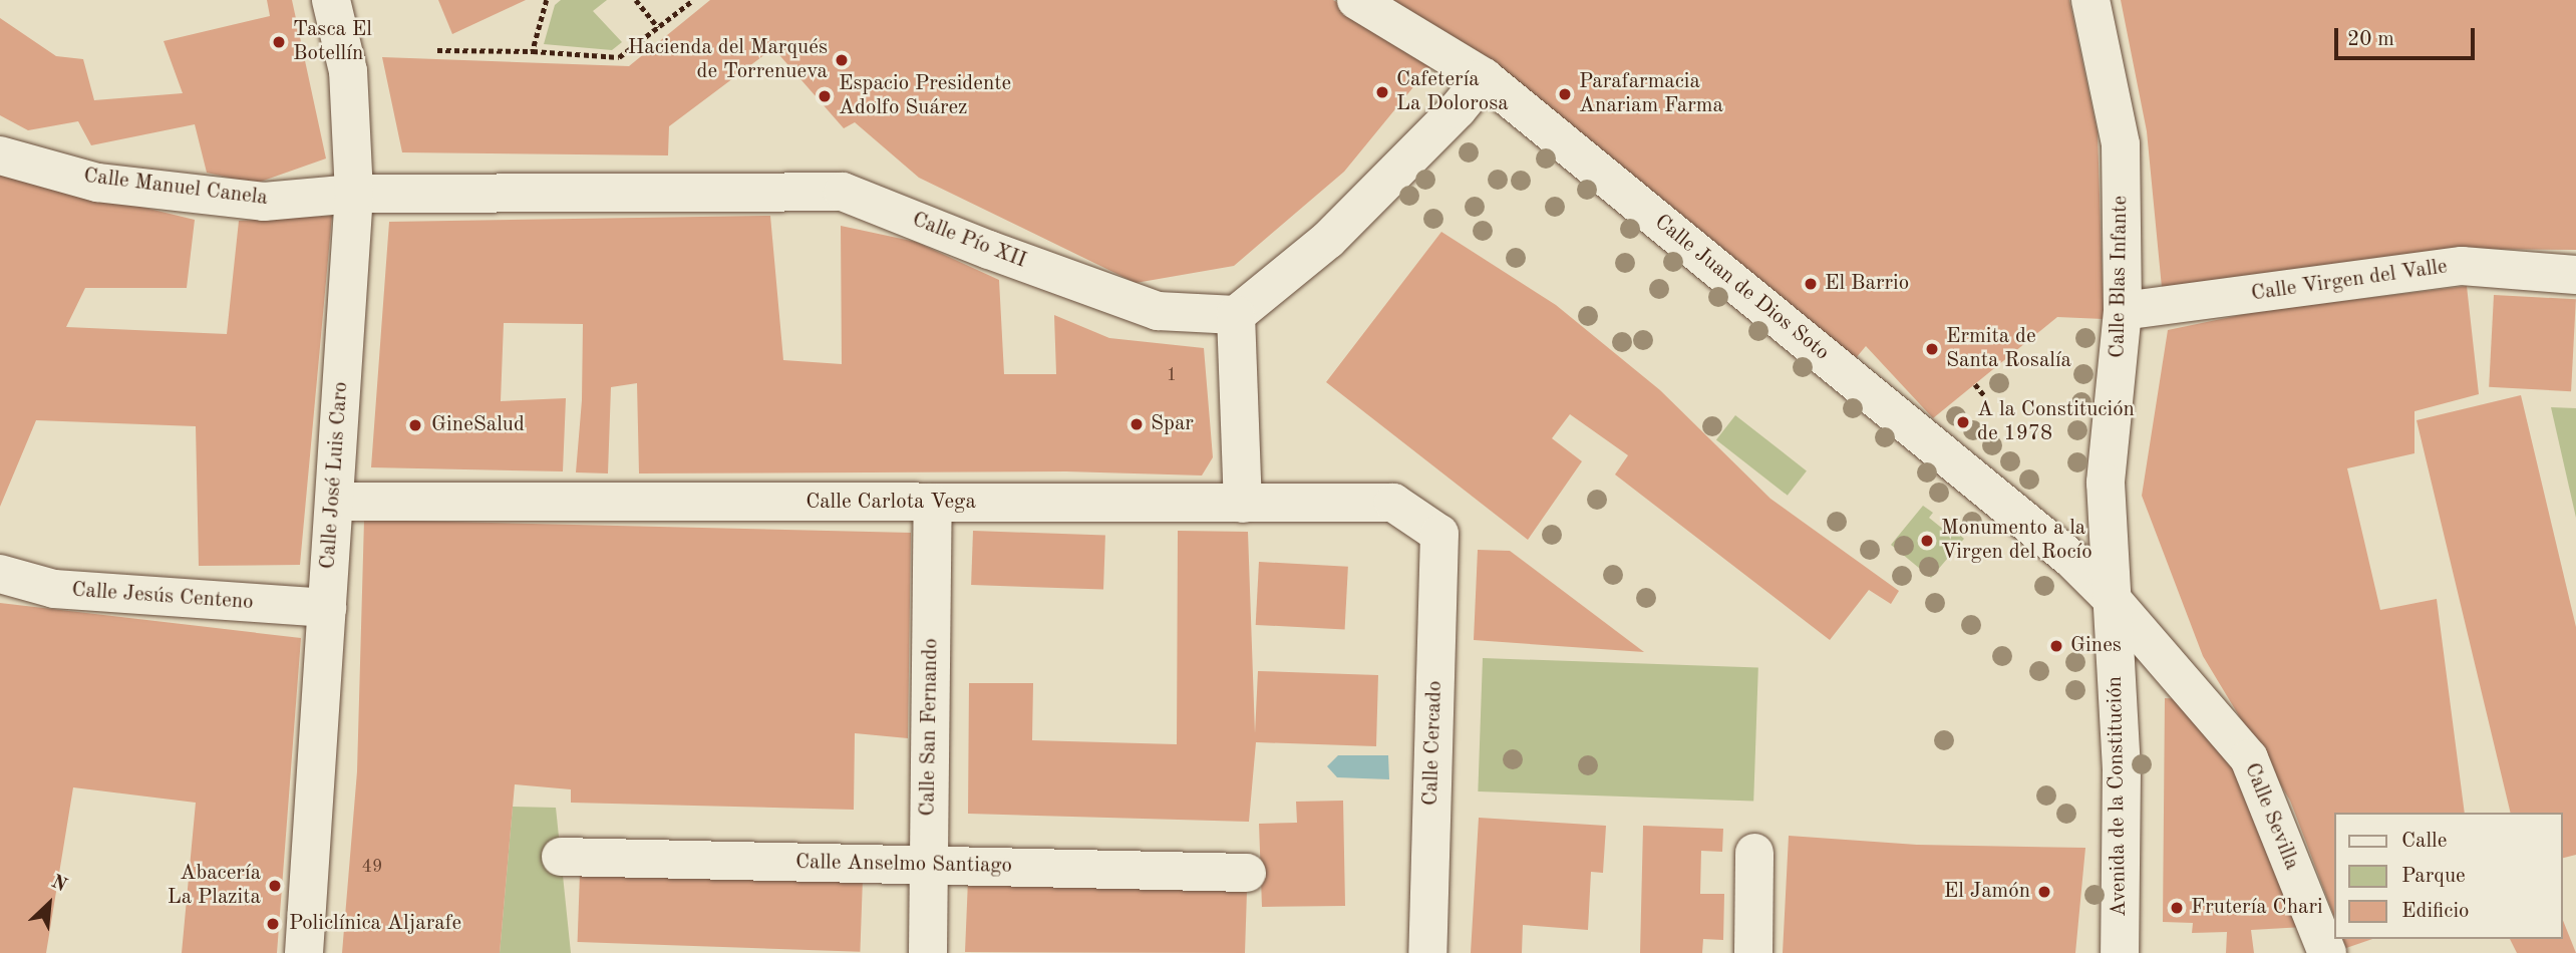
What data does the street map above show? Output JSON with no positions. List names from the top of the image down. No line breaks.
{"streets":{"street":["Calle Manuel Canela","Calle Pío XII","Calle Blas Infante","Calle Virgen del Valle","Calle Juan de Dios Soto","Calle José Luis Caro","Calle Carlota Vega","Calle Jesús Centeno","Calle San Fernando","Calle Cercado","Avenida de la Constitución","Calle Sevilla","Calle Anselmo Santiago"]},"crossings":[["Calle Manuel Canela","Calle Pío XII"],["Calle Manuel Canela","Calle José Luis Caro"],["Calle Pío XII","Calle José Luis Caro"],["Calle Blas Infante","Calle Virgen del Valle"],["Calle Blas Infante","Calle Juan de Dios Soto"],["Calle Blas Infante","Avenida de la Constitución"],["Calle Blas Infante","Calle Sevilla"],["Calle Juan de Dios Soto","Avenida de la Constitución"],["Calle Juan de Dios Soto","Calle Sevilla"],["Calle José Luis Caro","Calle Carlota Vega"],["Calle José Luis Caro","Calle Jesús Centeno"],["Calle Carlota Vega","Calle San Fernando"],["Calle Carlota Vega","Calle Cercado"],["Calle San Fernando","Calle Anselmo Santiago"],["Avenida de la Constitución","Calle Sevilla"]],"places":["Tasca El Botellín","Hacienda del Marqués de Torrenueva","Cafetería La Dolorosa","Parafarmacia Anariam Farma","Espacio Presidente Adolfo Suárez","El Barrio","Ermita de Santa Rosalía","A la Constitución de 1978","Spar","GineSalud","Monumento a la Virgen del Rocío","Gines","Abacería La Plazita","El Jamón","Frutería Chari","Policlínica Aljarafe"],"house_numbers":["1","49"],"legend":["Calle","Parque","Edificio"],"scale_bar":"20 m","north":"top right"}
